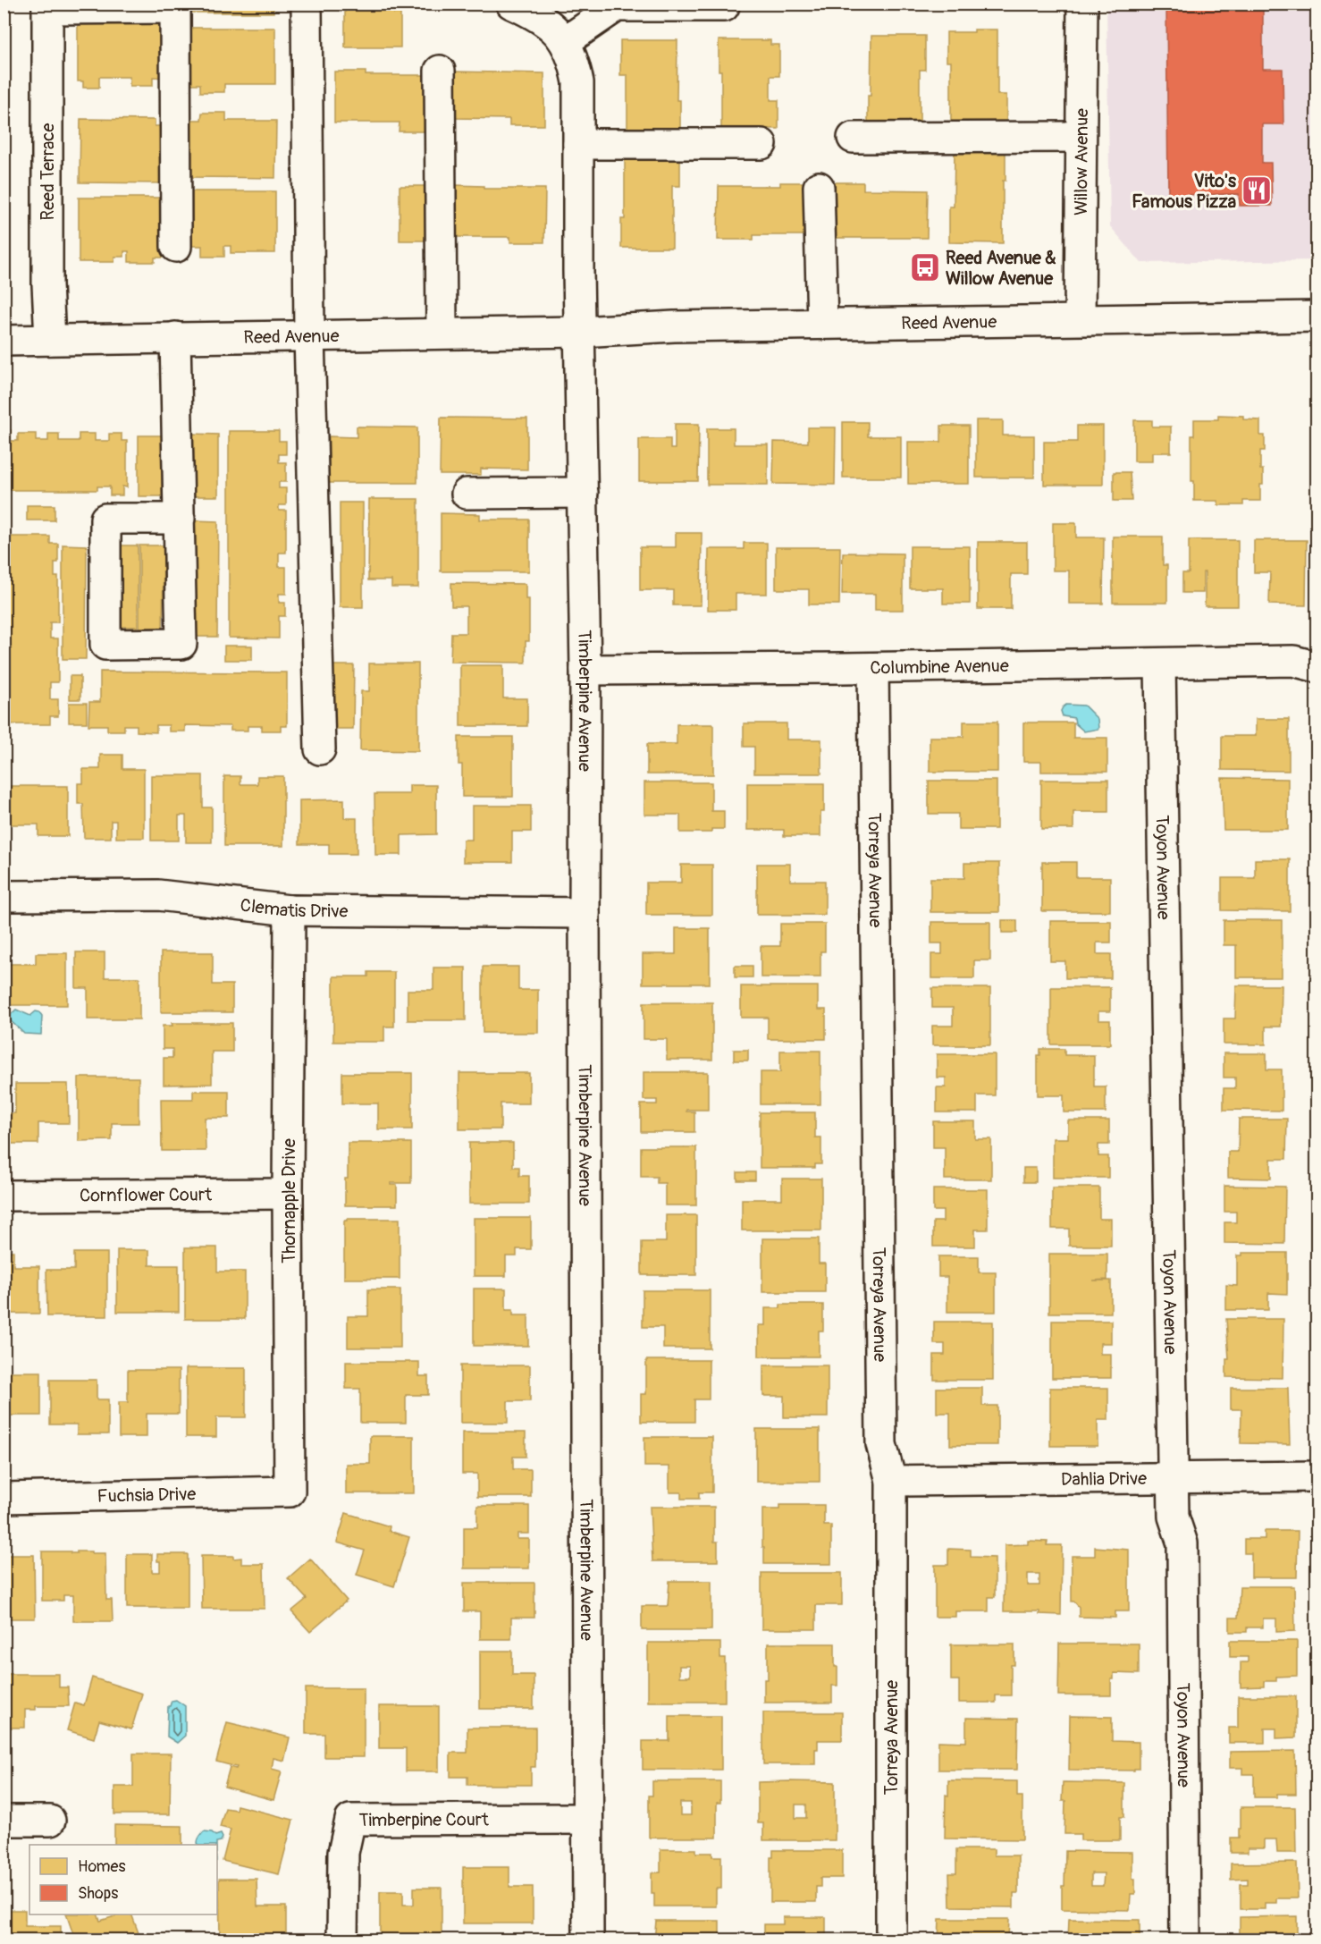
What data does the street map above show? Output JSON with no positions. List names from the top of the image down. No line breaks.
{"streets":{"street":["Willow Avenue","Reed Terrace","Reed Avenue","Columbine Avenue","Timberpine Avenue","Toyon Avenue","Torreya Avenue","Clematis Drive","Cornflower Court","Thornapple Drive","Dahlia Drive","Fuchsia Drive","Timberpine Court"]},"crossings":[["Willow Avenue","Reed Avenue"],["Reed Terrace","Reed Avenue"],["Reed Avenue","Timberpine Avenue"],["Columbine Avenue","Timberpine Avenue"],["Columbine Avenue","Toyon Avenue"],["Columbine Avenue","Torreya Avenue"],["Timberpine Avenue","Clematis Drive"],["Timberpine Avenue","Timberpine Court"],["Toyon Avenue","Dahlia Drive"],["Torreya Avenue","Dahlia Drive"],["Clematis Drive","Thornapple Drive"],["Cornflower Court","Thornapple Drive"],["Thornapple Drive","Fuchsia Drive"]],"places":{"restaurant":["Vito's Famous Pizza"],"bus stop":["Reed Avenue & Willow Avenue"]},"legend":["Homes","Shops"]}
